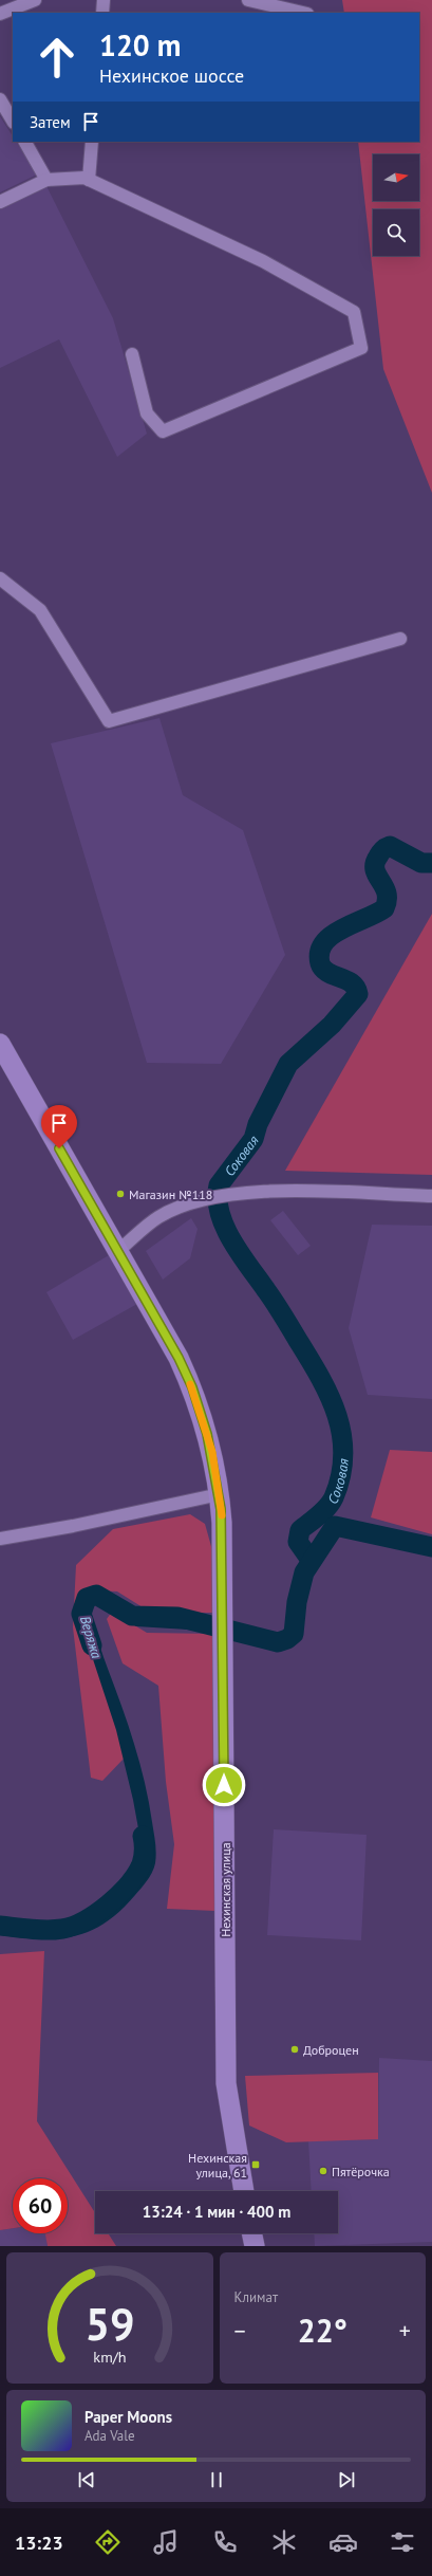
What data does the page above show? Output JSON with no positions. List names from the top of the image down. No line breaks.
{"streets":{"main road":["Нехинская улица"]},"water":["Соковая","Веряжа"],"places":{"other":["Магазин №118","Доброцен","Пятёрочка"],"transit":["Нехинская улица, 61"]},"north":"right","page":{"turn":["120 m","Нехинское шоссе"],"then":"Затем","limit":"60","trip":"13:24 · 1 мин · 400 m","tile":"Климат","heat":["−","22°","+"],"song":["Paper Moons","Ada Vale"],"tabs":"13:23","gauge":["59","km/h"]}}
